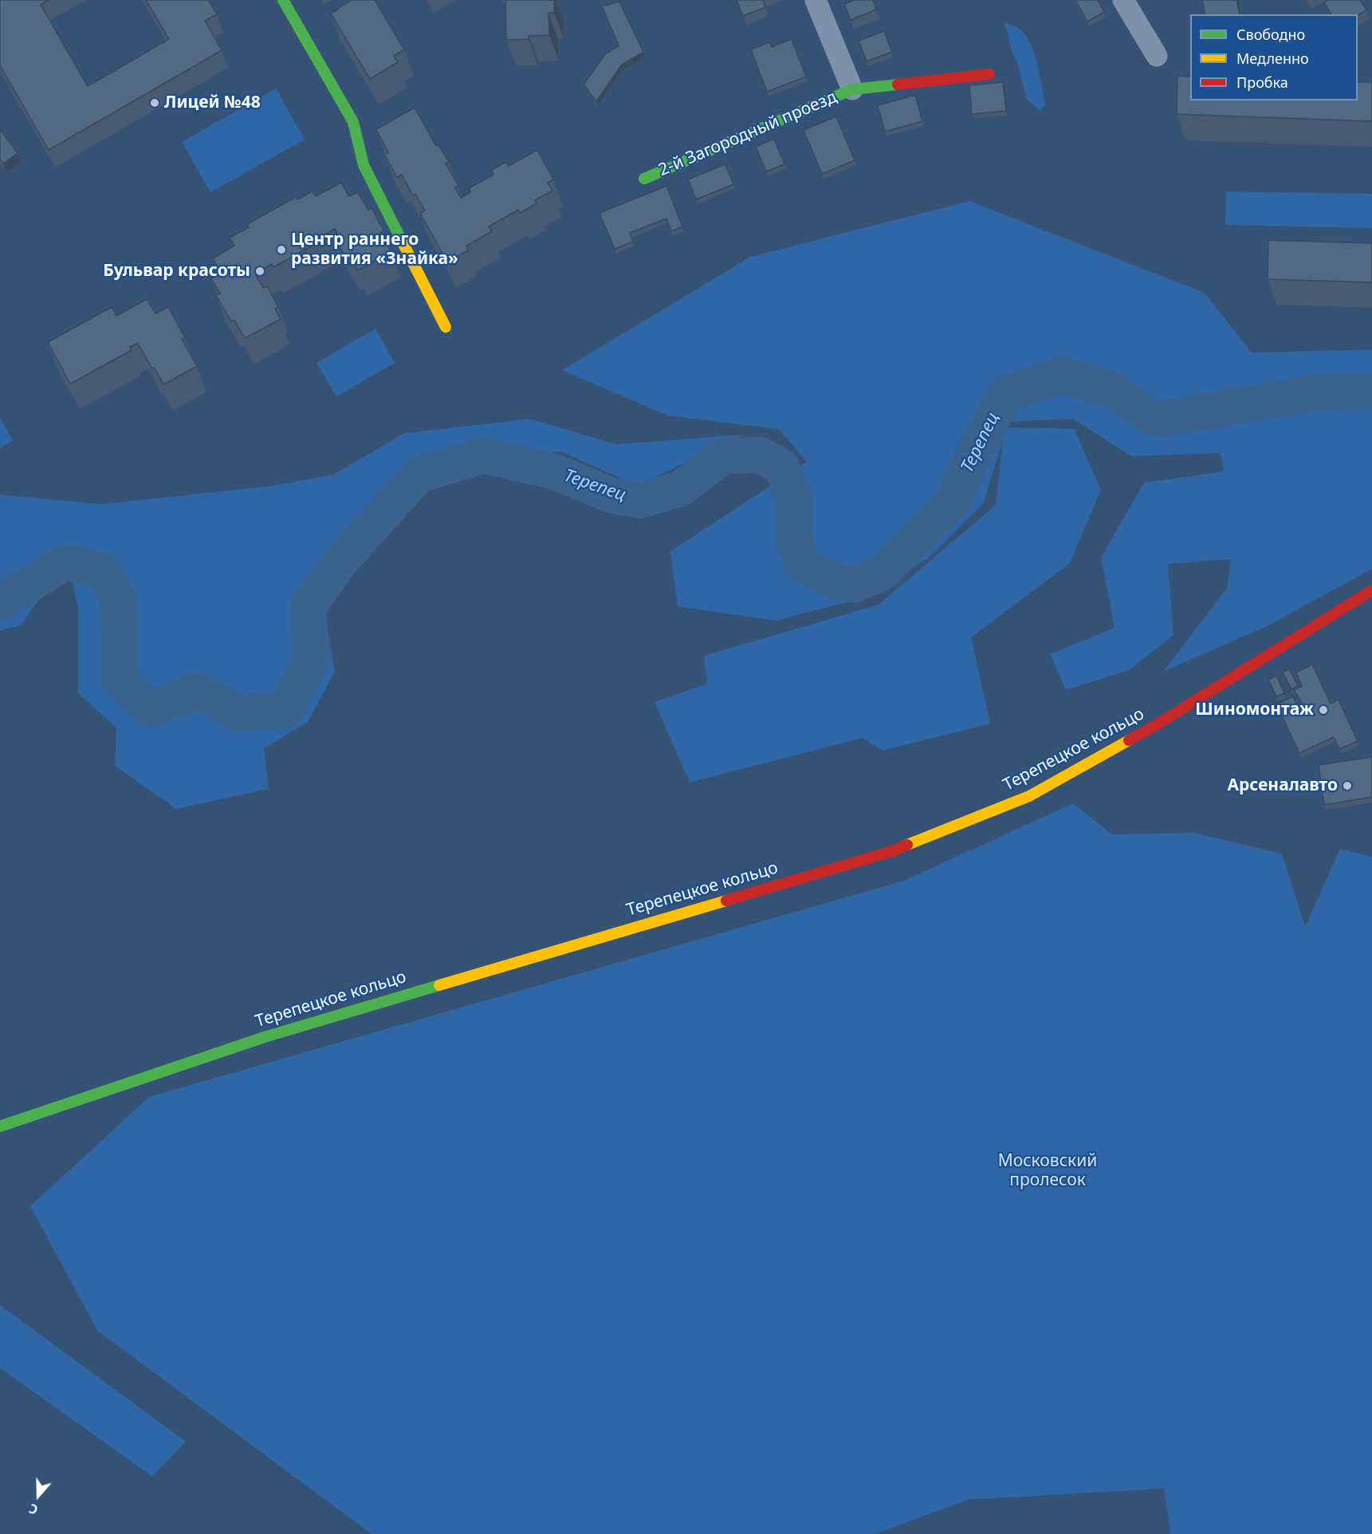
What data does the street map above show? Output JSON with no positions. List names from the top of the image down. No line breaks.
{"streets":{"street":["2-й Загородный проезд","Терепецкое кольцо"]},"water":["Терепец"],"parks":["Московский пролесок"],"places":["Лицей №48","Центр раннего развития «Знайка»","Бульвар красоты","Шиномонтаж","Арсеналавто"],"legend":["Свободно","Медленно","Пробка"],"north":"bottom"}
